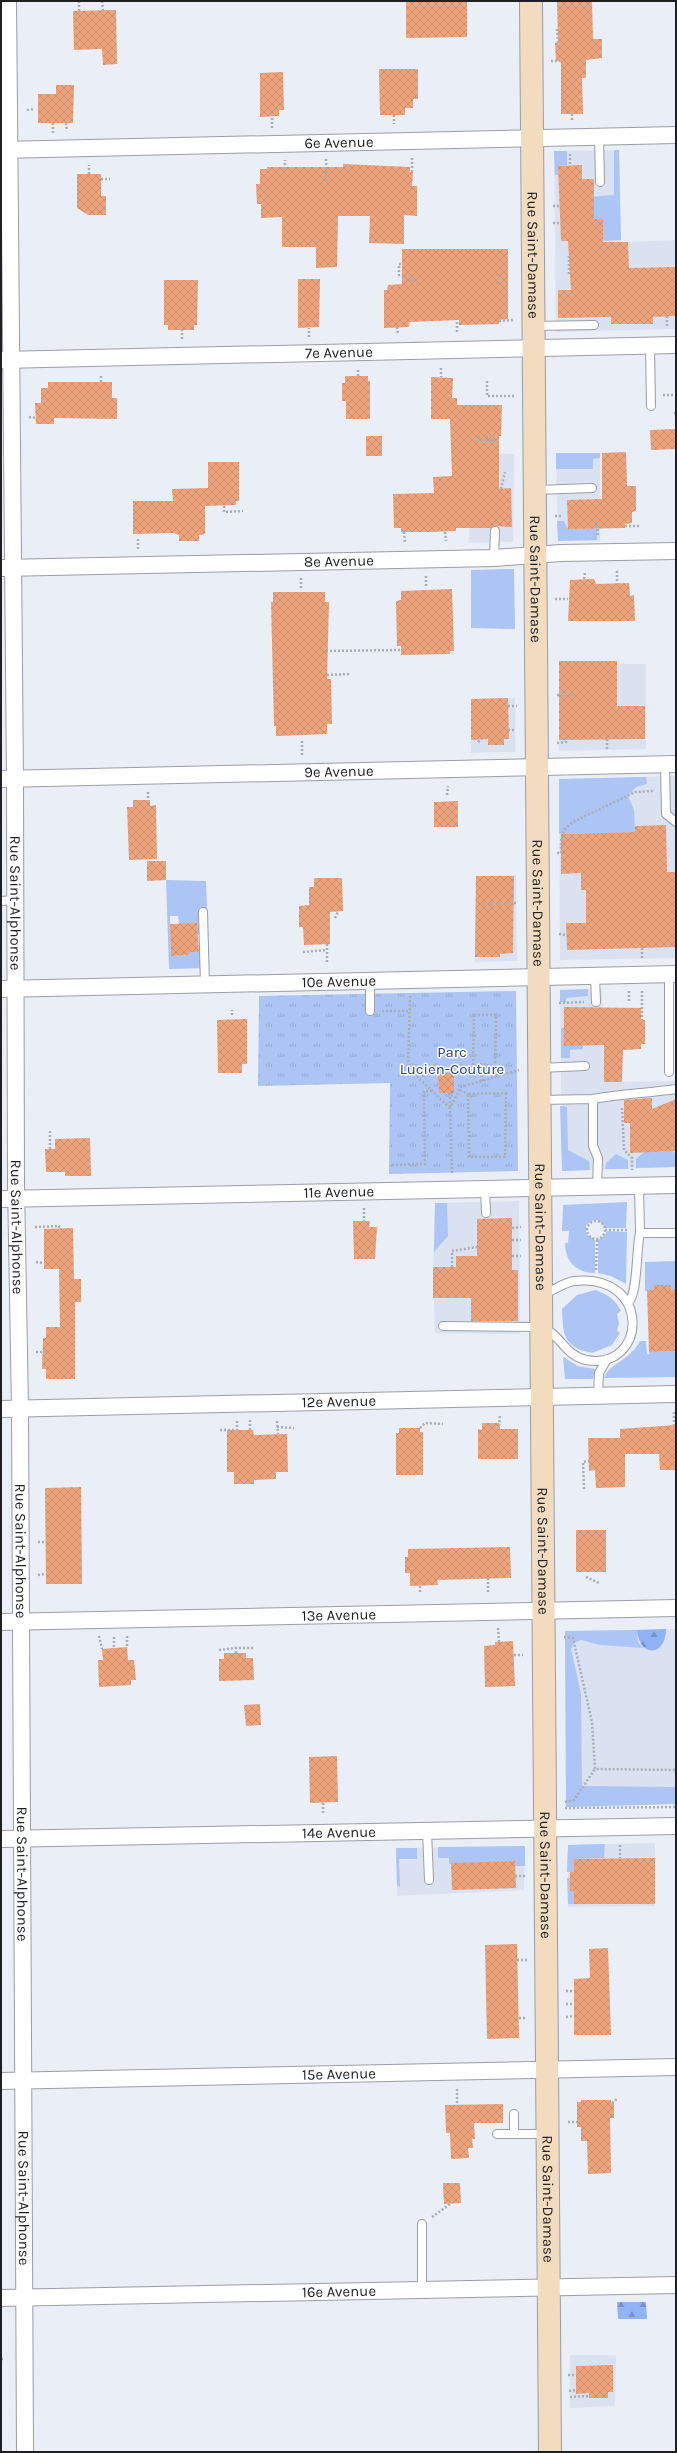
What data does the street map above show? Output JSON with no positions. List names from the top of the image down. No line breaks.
{"streets":{"street":["6e Avenue","Rue Saint-Damase","7e Avenue","8e Avenue","9e Avenue","Rue Saint-Alphonse","10e Avenue","11e Avenue","12e Avenue","13e Avenue","14e Avenue","15e Avenue","16e Avenue"]},"crossings":[["6e Avenue","Rue Saint-Damase"],["6e Avenue","Rue Saint-Alphonse"],["Rue Saint-Damase","7e Avenue"],["Rue Saint-Damase","8e Avenue"],["Rue Saint-Damase","9e Avenue"],["Rue Saint-Damase","10e Avenue"],["Rue Saint-Damase","11e Avenue"],["Rue Saint-Damase","12e Avenue"],["Rue Saint-Damase","13e Avenue"],["Rue Saint-Damase","14e Avenue"],["Rue Saint-Damase","15e Avenue"],["Rue Saint-Damase","16e Avenue"],["7e Avenue","Rue Saint-Alphonse"],["8e Avenue","Rue Saint-Alphonse"],["9e Avenue","Rue Saint-Alphonse"],["Rue Saint-Alphonse","10e Avenue"],["Rue Saint-Alphonse","11e Avenue"],["Rue Saint-Alphonse","12e Avenue"],["Rue Saint-Alphonse","13e Avenue"],["Rue Saint-Alphonse","14e Avenue"],["Rue Saint-Alphonse","15e Avenue"],["Rue Saint-Alphonse","16e Avenue"]],"parks":["Parc Lucien-Couture"]}
